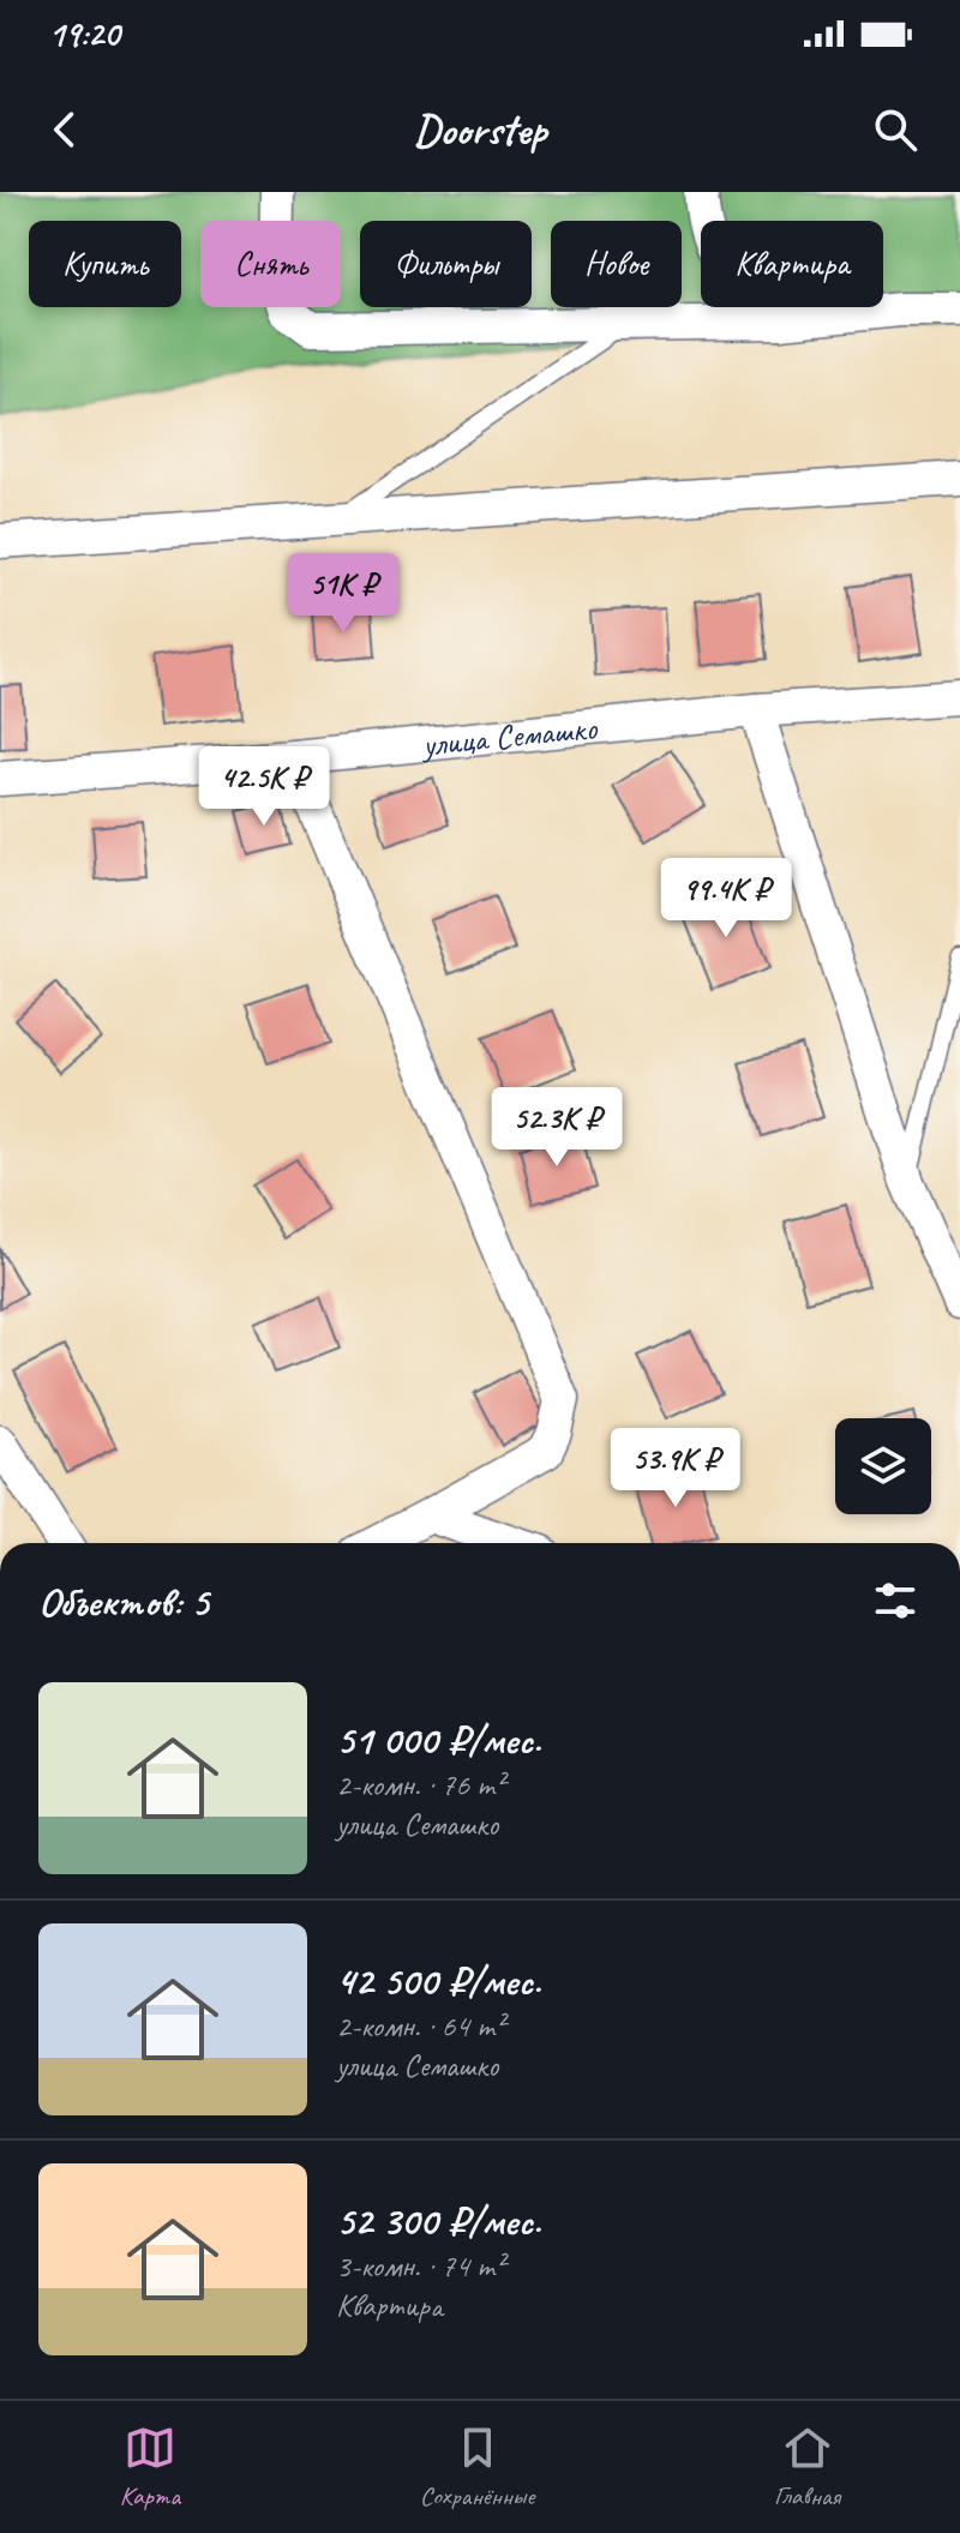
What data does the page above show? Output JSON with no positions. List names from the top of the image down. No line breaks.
{"streets":{"street":["улица Семашко"]},"page":{"status":"19:20","header":"Doorstep","chip":["Купить","Снять","Фильтры","Новое","Квартира"],"price":["51K ₽","42.5K ₽","99.4K ₽","52.3K ₽","53.9K ₽"],"heading":"Объектов: 5","list":[{"name":"51 000 ₽/мес.","note":"2-комн. · 76 m² · улица Семашко"},{"name":"42 500 ₽/мес.","note":"2-комн. · 64 m² · улица Семашко"},{"name":"52 300 ₽/мес.","note":"3-комн. · 74 m² · Квартира"}],"tabs":["Карта","Сохранённые","Главная"]}}
